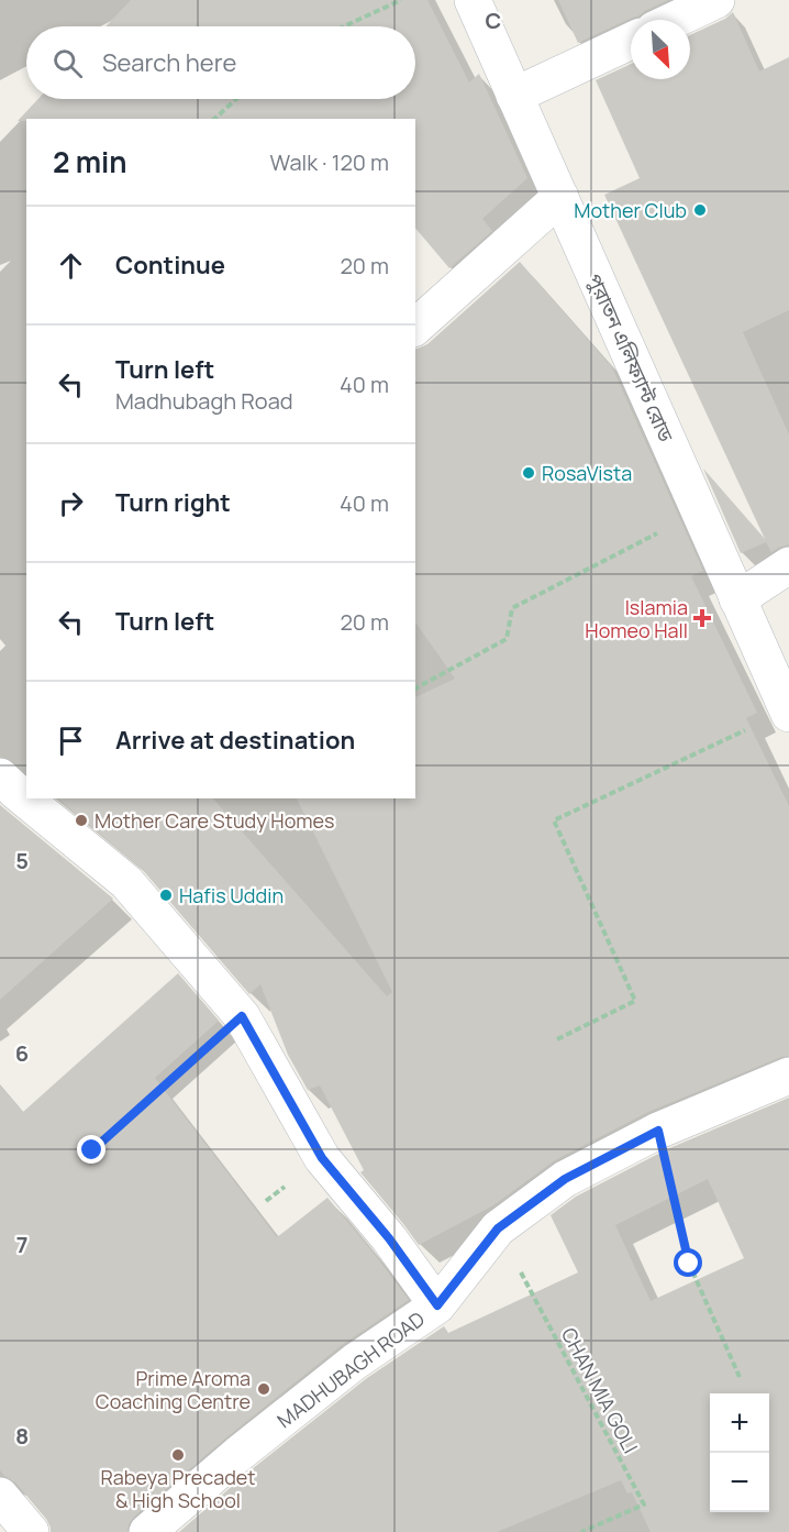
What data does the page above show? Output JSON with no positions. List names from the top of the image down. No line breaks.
{"streets":{"street":["পুরাতন এলিফ্যান্ট রোড","MADHUBAGH ROAD"],"path":["CHAN MIA GOLI"]},"crossings":[["MADHUBAGH ROAD","CHAN MIA GOLI"]],"places":{"other":["Mother Club","RosaVista","Mother Care Study Homes","Hafis Uddin","Prime Aroma Coaching Centre","Rabeya Precadet & High School"],"health":["Islamia Homeo Hall"]},"north":"bottom right","page":{"search":"Search here","heading":["2 min","Walk · 120 m"],"list":[["Continue","20 m"],["Turn left","Madhubagh Road","40 m"],["Turn right","40 m"],["Turn left","20 m"],"Arrive at destination"],"map_buttons":["+","−"]},"grid":{"columns":["C"],"rows":["5","6","7","8"]}}
